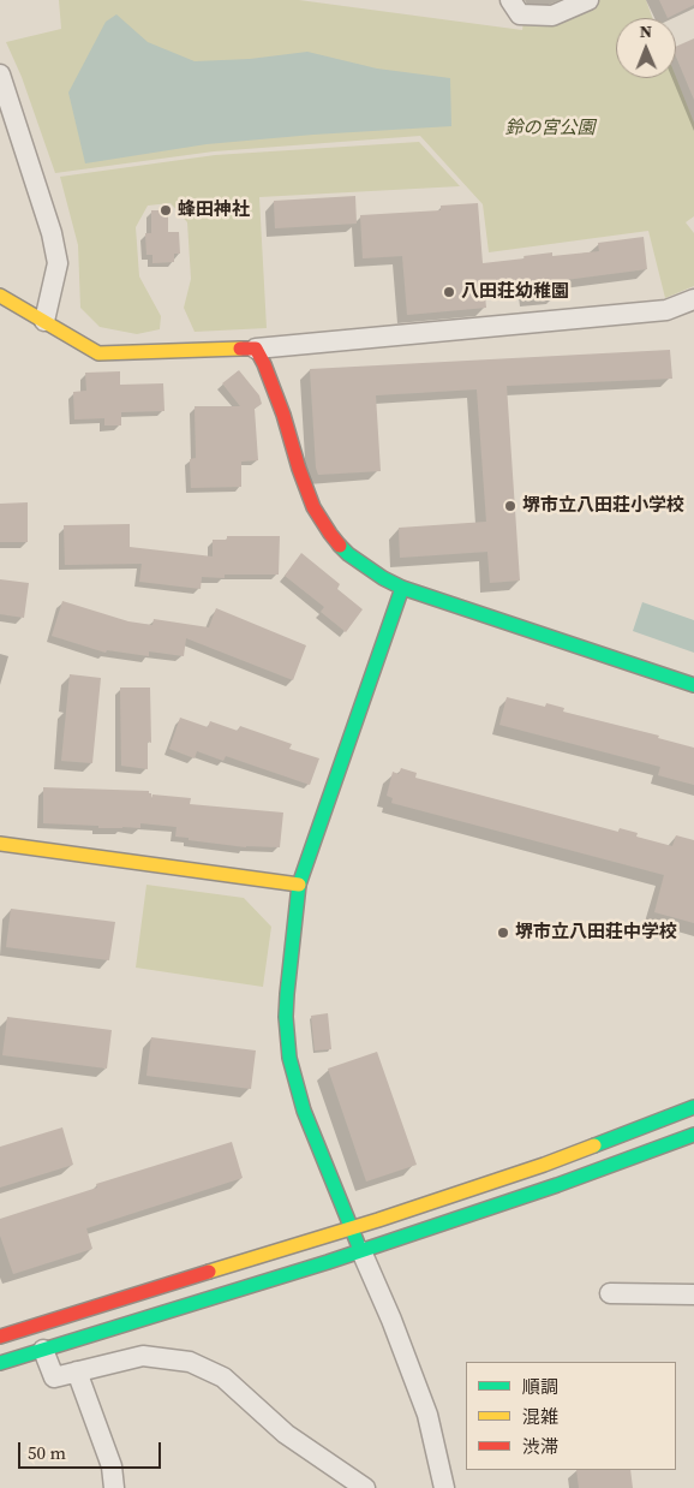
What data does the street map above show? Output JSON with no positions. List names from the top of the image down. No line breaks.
{"parks":["鈴の宮公園"],"places":["蜂田神社","八田荘幼稚園","堺市立八田荘小学校","堺市立八田荘中学校"],"legend":["順調","混雑","渋滞"],"scale_bar":"50 m","north":"top"}
